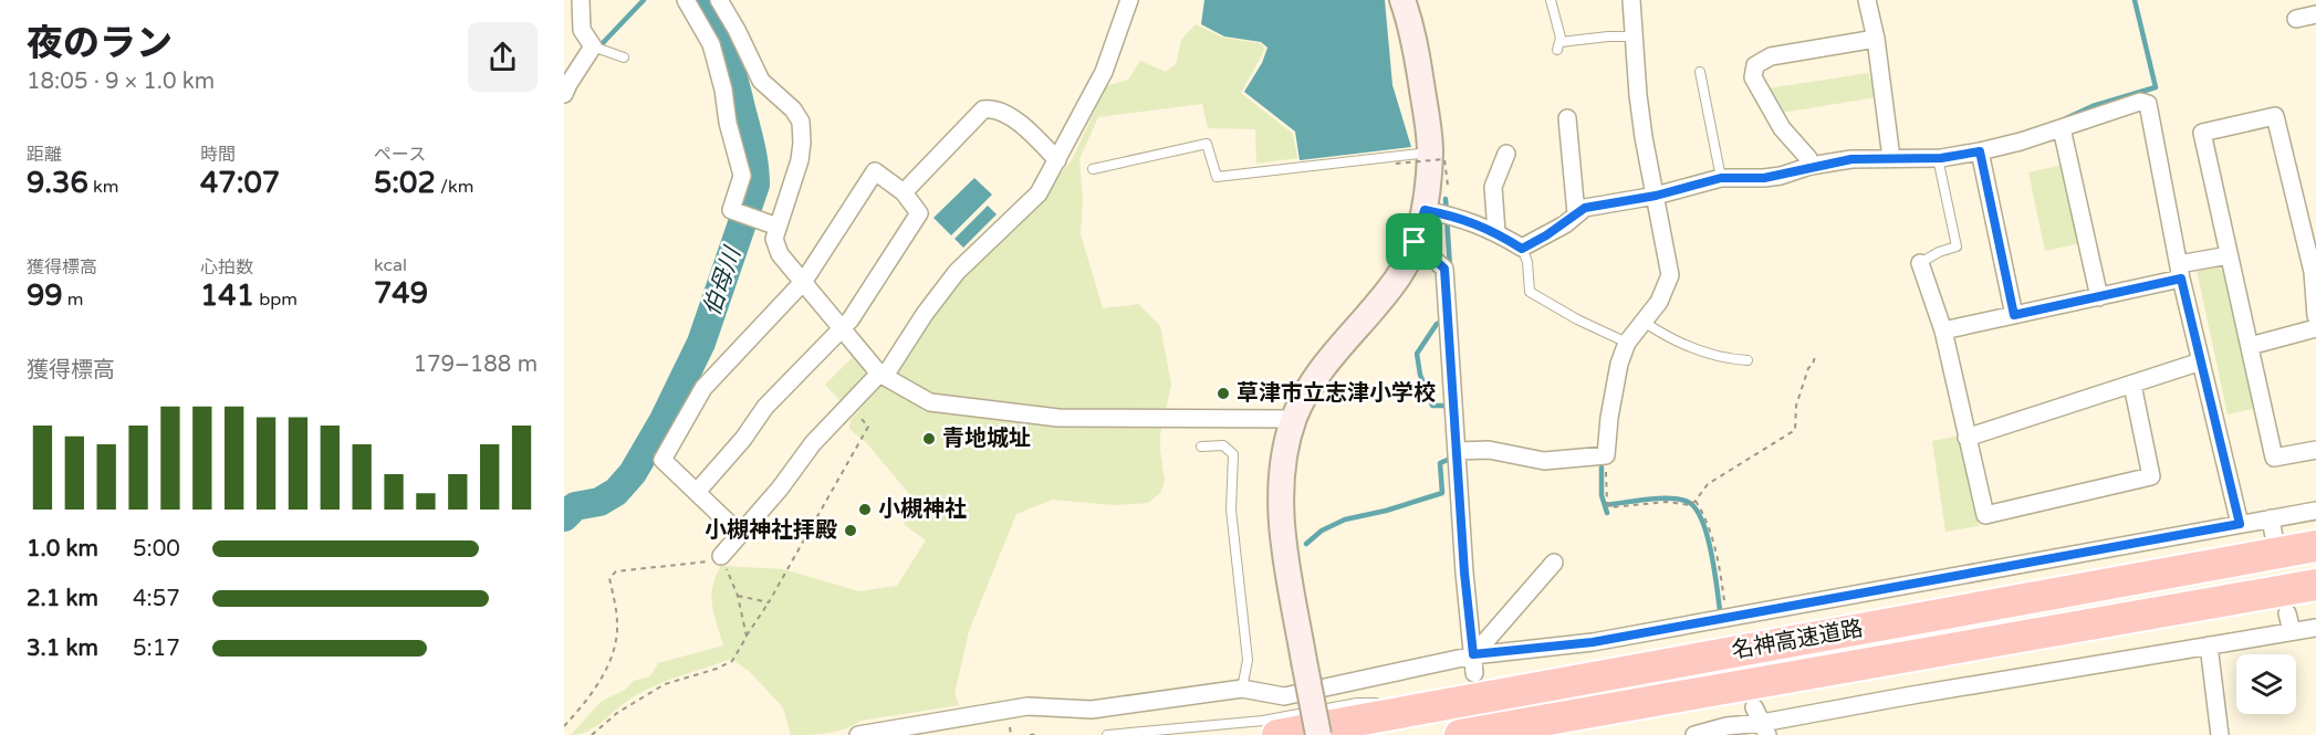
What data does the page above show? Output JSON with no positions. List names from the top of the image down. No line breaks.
{"streets":{"highway":["名神高速道路"]},"water":["伯母川"],"places":["草津市立志津小学校","青地城址","小槻神社","小槻神社拝殿"],"page":{"heading":["夜のラン","18:05 · 9 × 1.0 km"],"stats":[["距離","9.36 km"],["時間","47:07"],["ペース","5:02 /km"],["獲得標高","99 m"],["心拍数","141 bpm"],["kcal","749"]],"chart":["獲得標高","179–188 m"],"list":[{"name":"1.0 km","note":"5:00"},{"name":"2.1 km","note":"4:57"},{"name":"3.1 km","note":"5:17"}]}}
